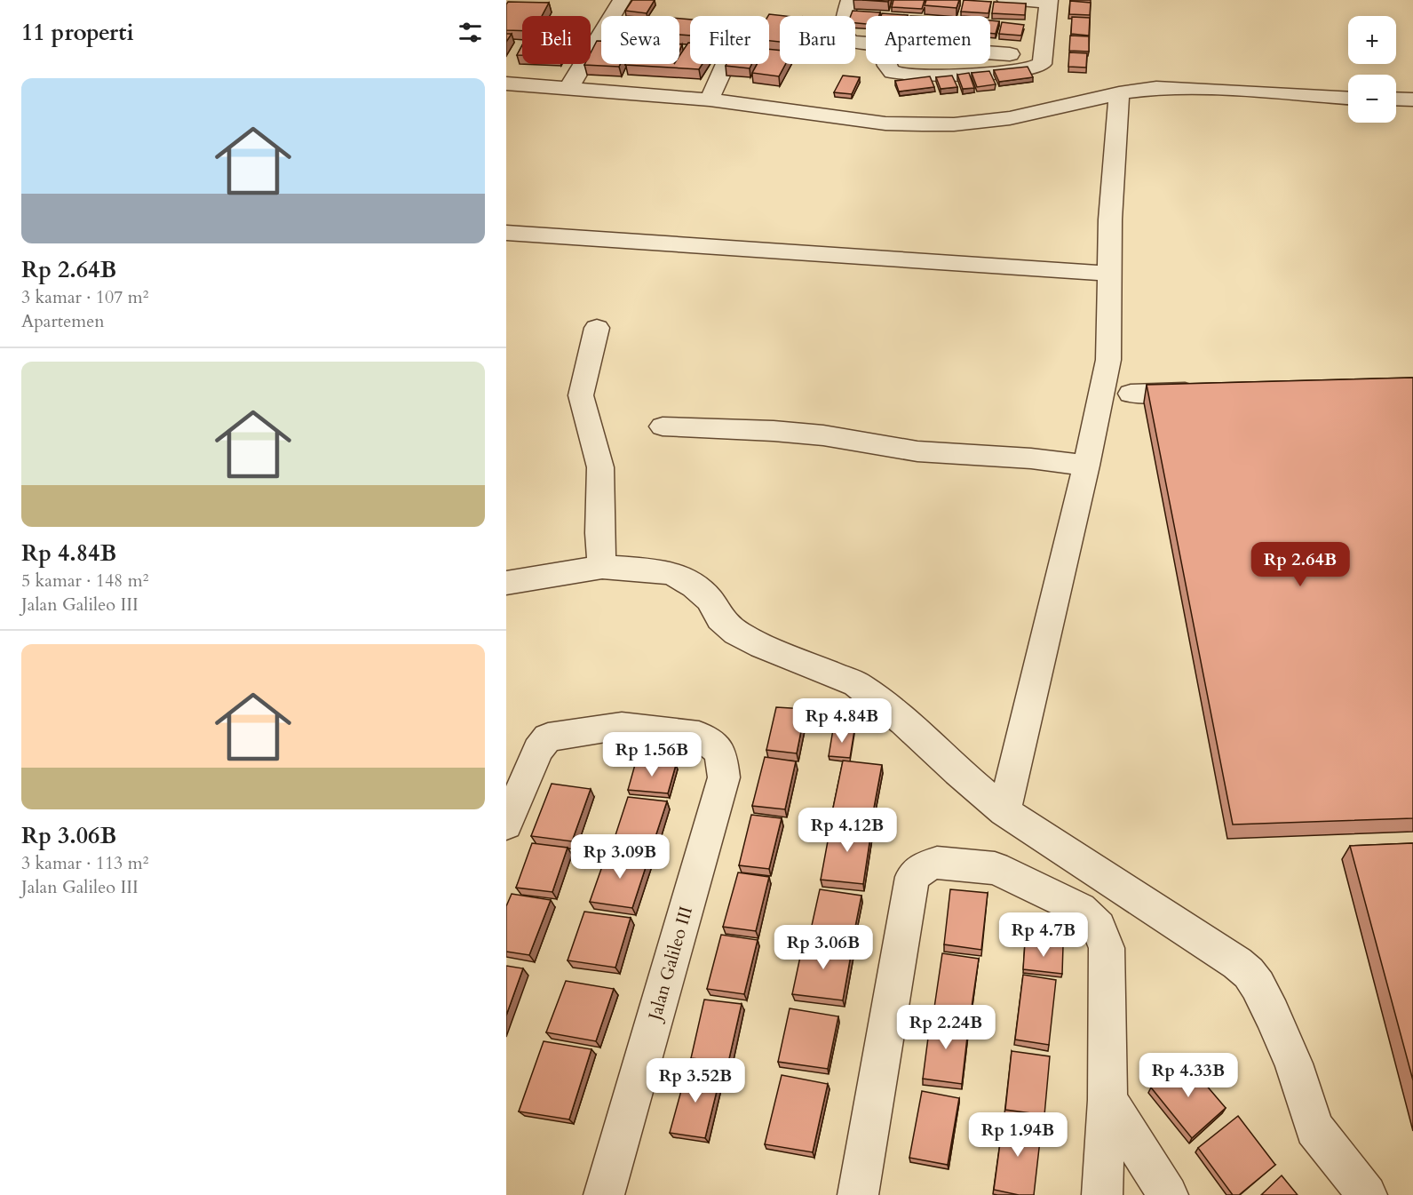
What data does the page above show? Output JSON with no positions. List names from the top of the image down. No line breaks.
{"streets":{"street":["Jalan Galileo III"]},"page":{"heading":"11 properti","map_buttons":["+","−"],"chip":["Beli","Sewa","Filter","Baru","Apartemen"],"list":[{"name":"Rp 2.64B","note":"3 kamar · 107 m² · Apartemen"},{"name":"Rp 4.84B","note":"5 kamar · 148 m² · Jalan Galileo III"},{"name":"Rp 3.06B","note":"3 kamar · 113 m² · Jalan Galileo III"}],"price":["Rp 2.64B","Rp 4.84B","Rp 1.56B","Rp 4.12B","Rp 3.09B","Rp 4.7B","Rp 3.06B","Rp 2.24B","Rp 4.33B","Rp 3.52B","Rp 1.94B"]}}
